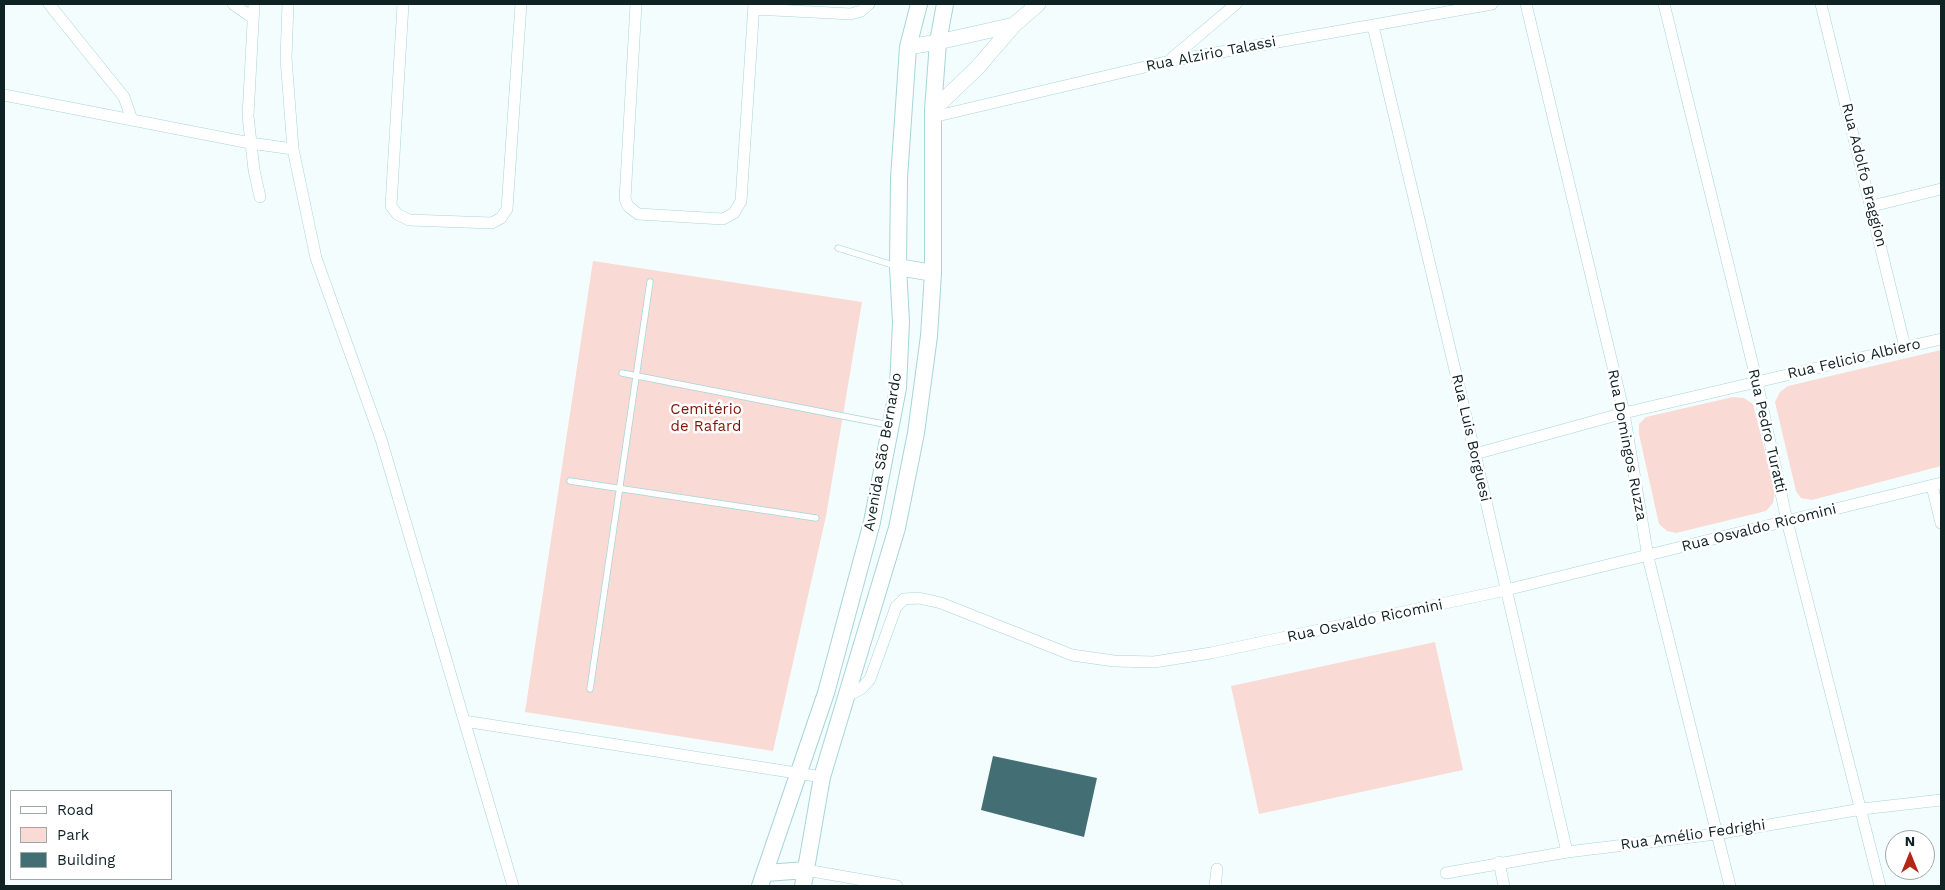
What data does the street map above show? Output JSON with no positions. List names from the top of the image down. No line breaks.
{"streets":{"main road":["Avenida São Bernardo"],"street":["Rua Alzirio Talassi","Rua Adolfo Braggion","Rua Felicio Albiero","Rua Pedro Turatti","Rua Luis Borguesi","Rua Domingos Ruzza","Rua Osvaldo Ricomini","Rua Amélio Fedrighi"]},"crossings":[["Rua Alzirio Talassi","Rua Luis Borguesi"],["Rua Alzirio Talassi","Avenida São Bernardo"],["Rua Adolfo Braggion","Rua Felicio Albiero"],["Rua Felicio Albiero","Rua Pedro Turatti"],["Rua Felicio Albiero","Rua Luis Borguesi"],["Rua Felicio Albiero","Rua Domingos Ruzza"],["Rua Pedro Turatti","Rua Osvaldo Ricomini"],["Rua Pedro Turatti","Rua Amélio Fedrighi"],["Rua Luis Borguesi","Rua Osvaldo Ricomini"],["Rua Luis Borguesi","Rua Amélio Fedrighi"],["Rua Domingos Ruzza","Rua Osvaldo Ricomini"],["Rua Domingos Ruzza","Rua Amélio Fedrighi"],["Avenida São Bernardo","Rua Osvaldo Ricomini"]],"parks":["Cemitério de Rafard"],"legend":["Road","Park","Building"],"north":"top"}
